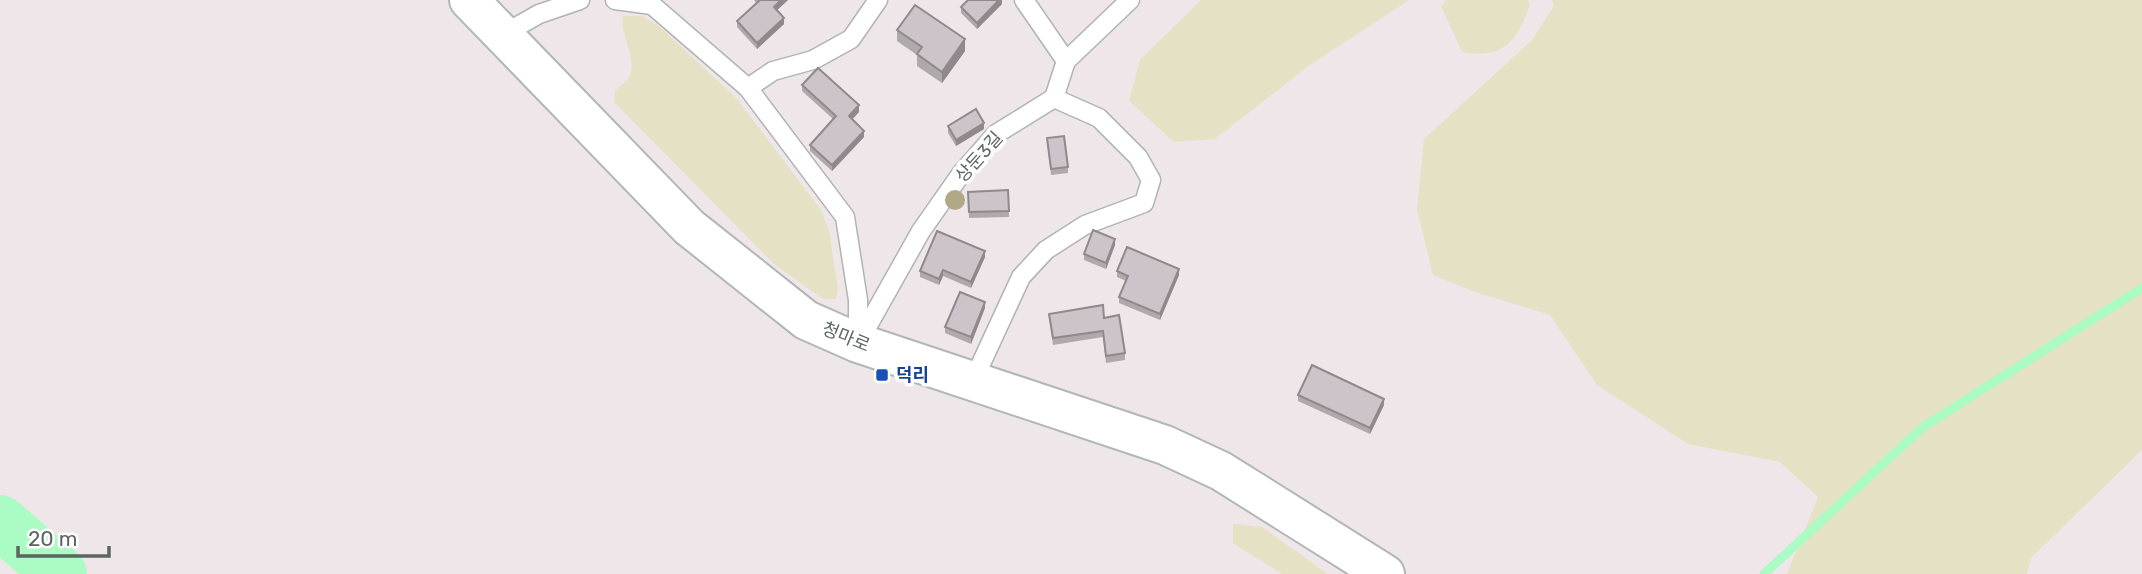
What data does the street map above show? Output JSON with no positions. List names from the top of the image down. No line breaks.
{"streets":{"street":["청마로"],"lane":["상둔3길"]},"crossings":[["상둔3길","청마로"]],"places":{"transit":["덕리"]},"scale_bar":"20 m"}
